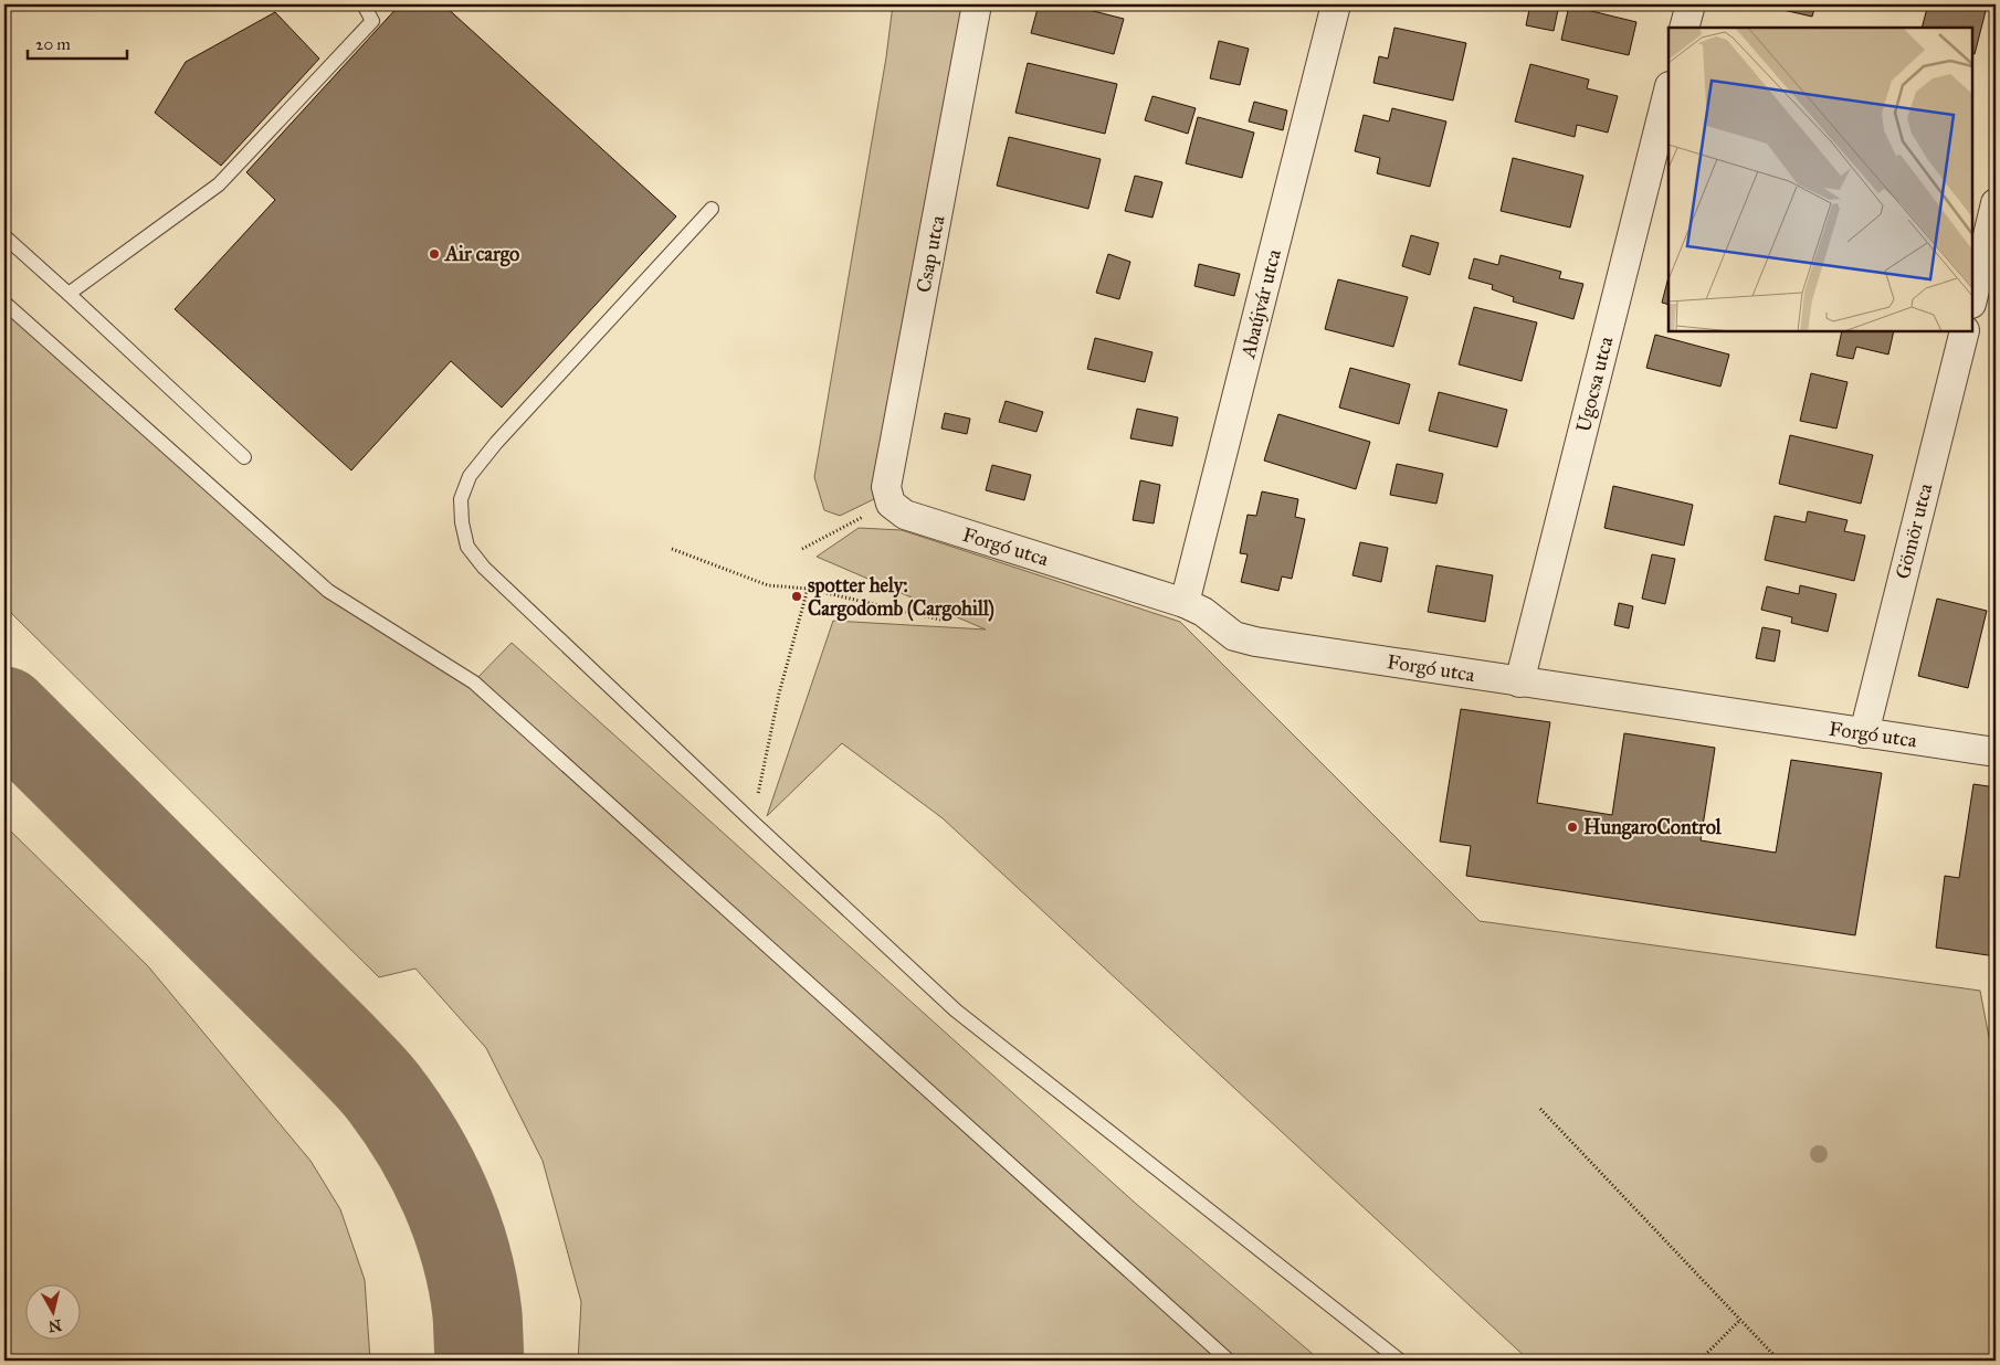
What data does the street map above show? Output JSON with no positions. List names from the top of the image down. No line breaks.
{"streets":{"street":["Csap utca","Abaújvár utca","Ugocsa utca","Gömör utca","Forgó utca"]},"crossings":[["Csap utca","Forgó utca"],["Abaújvár utca","Forgó utca"],["Ugocsa utca","Forgó utca"],["Gömör utca","Forgó utca"]],"places":["Air cargo","spotter hely: Cargodomb (Cargohill)","HungaroControl"],"scale_bar":"20 m","north":"bottom"}
